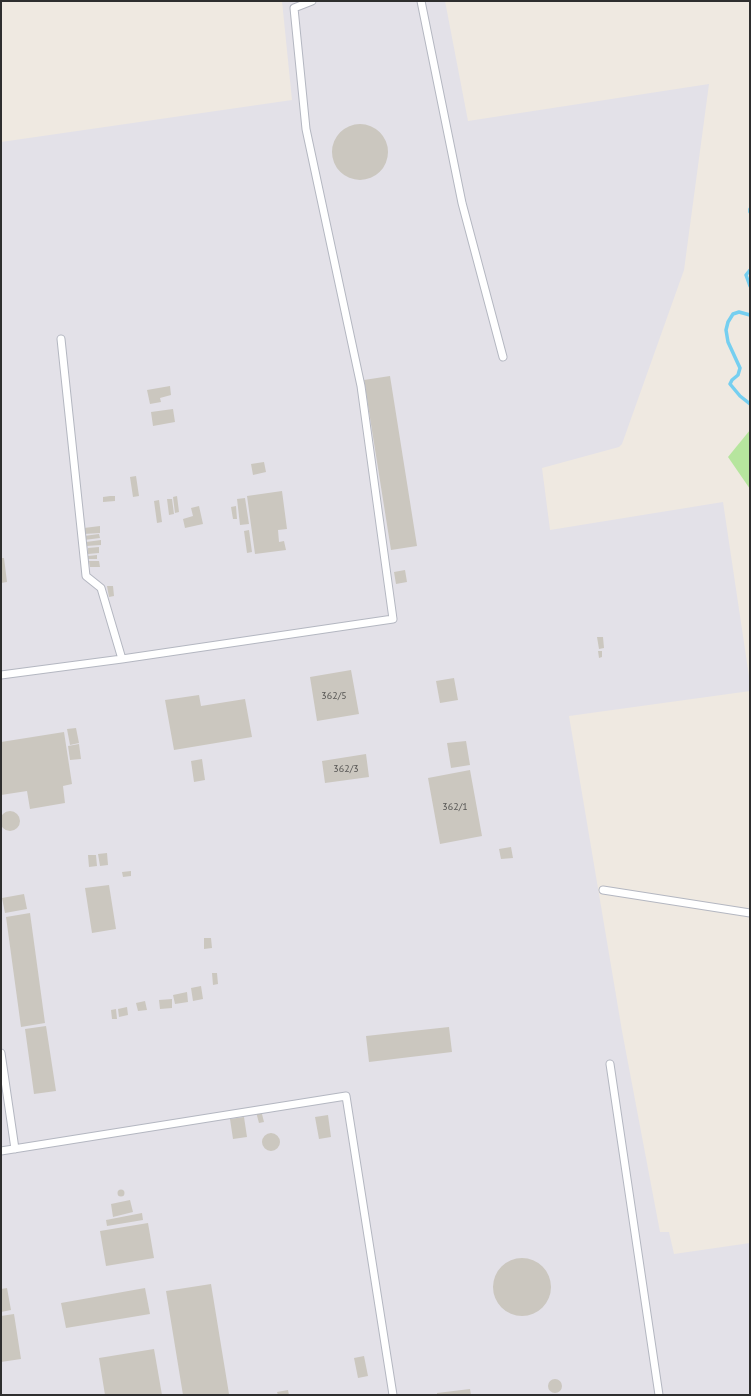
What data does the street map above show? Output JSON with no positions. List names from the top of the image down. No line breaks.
{"house_numbers":["362/5","362/3","362/1"]}
